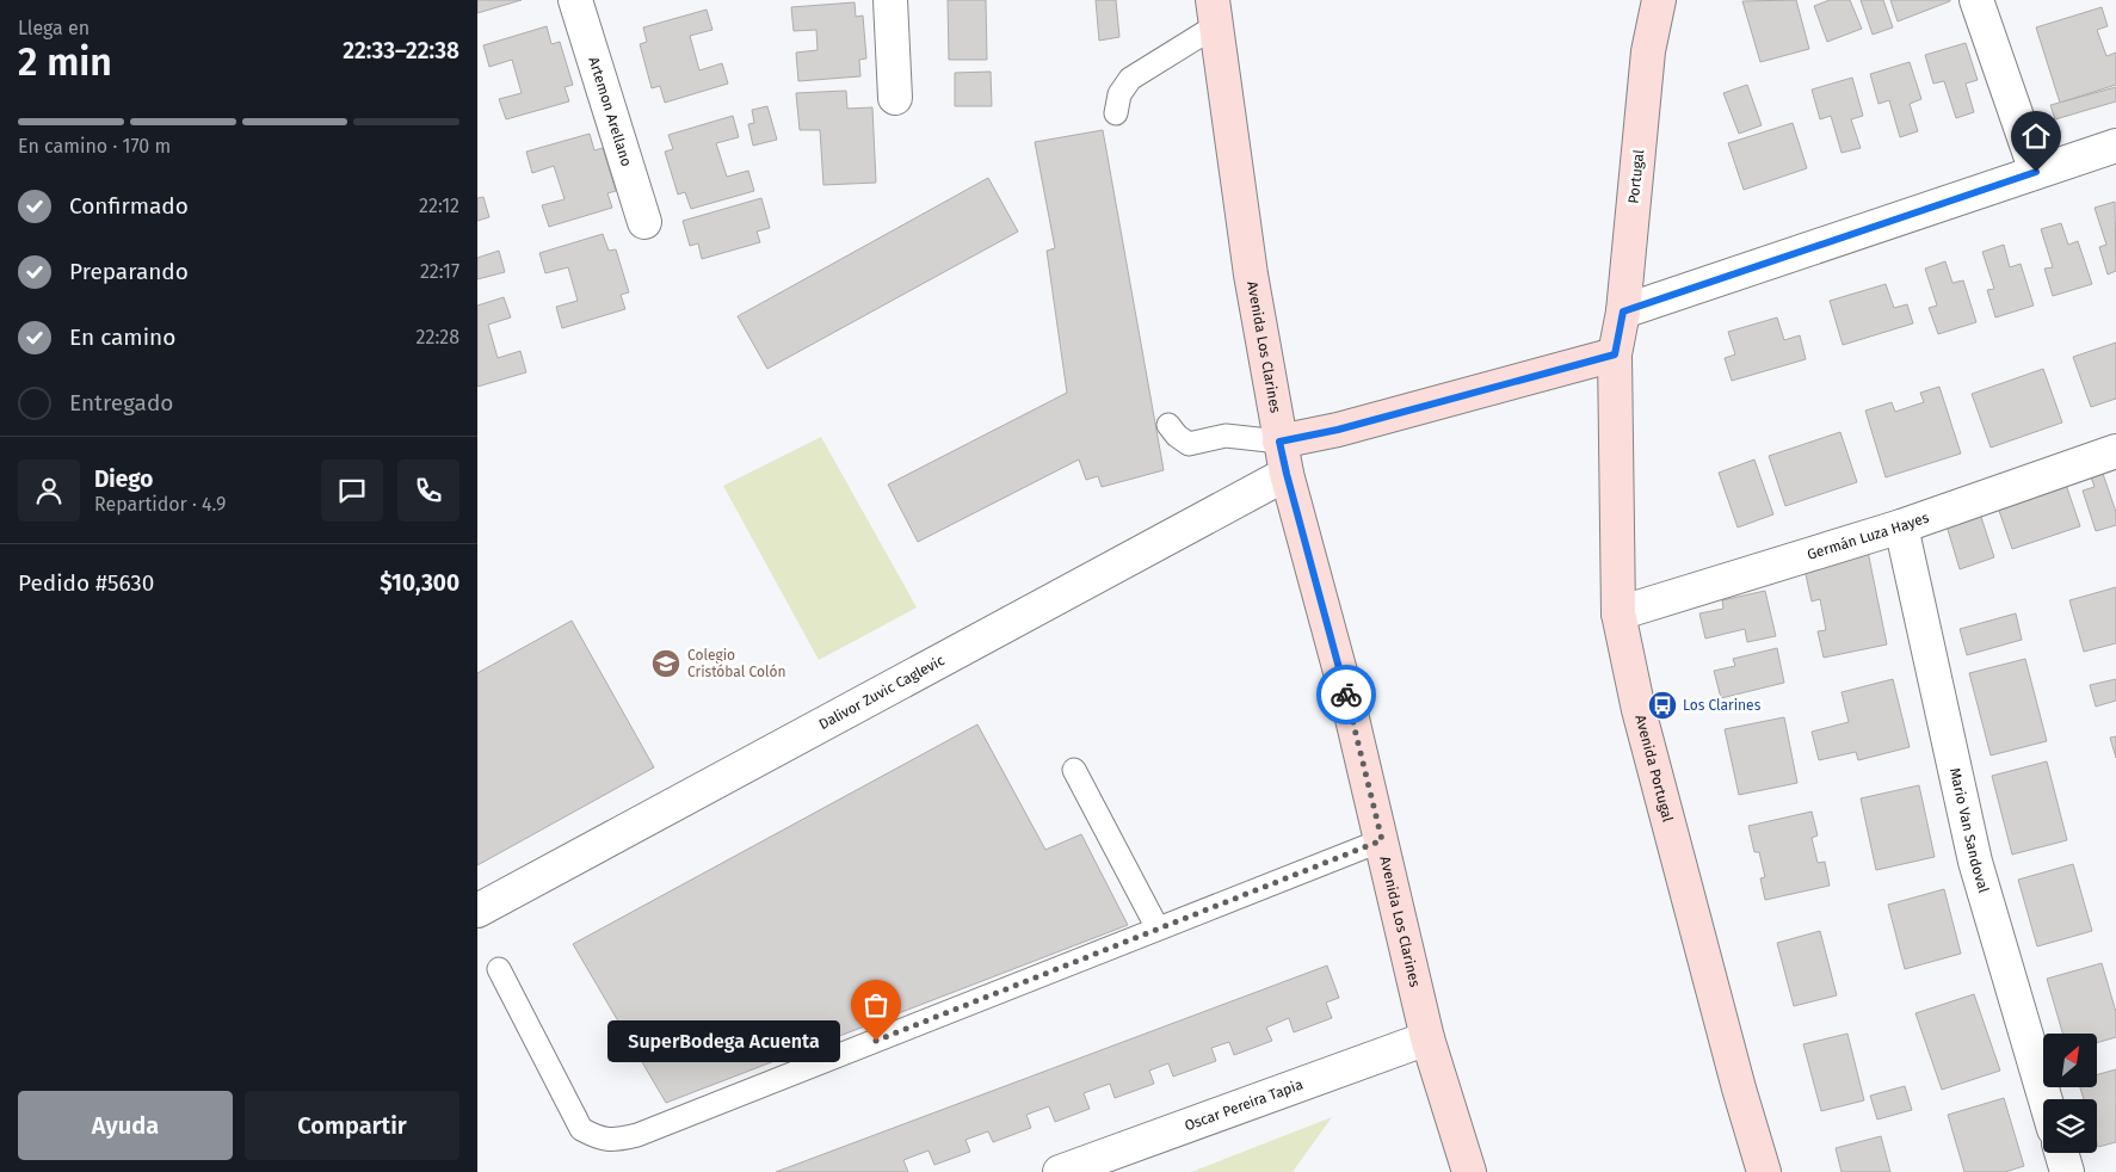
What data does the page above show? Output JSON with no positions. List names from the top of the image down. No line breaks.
{"streets":{"street":["Artemon Arellano","Portugal","Avenida Los Clarines","Germán Luza Hayes","Dalivor Zuvic Caglevic","Avenida Portugal","Mario Van Sandoval","Oscar Pereira Tapia"]},"crossings":[["Portugal","Avenida Portugal"],["Avenida Los Clarines","Dalivor Zuvic Caglevic"],["Avenida Los Clarines","Oscar Pereira Tapia"],["Germán Luza Hayes","Avenida Portugal"],["Germán Luza Hayes","Mario Van Sandoval"]],"places":{"school or university":["Colegio Cristóbal Colón"],"bus stop":["Los Clarines"],"other":["SuperBodega Acuenta"]},"north":"top right","page":{"heading":["2 min","Llega en","22:33–22:38"],"panel":["Diego","Repartidor · 4.9","Pedido #5630","$10,300"],"bar":"En camino · 170 m","list":[["Confirmado","22:12"],["Preparando","22:17"],["En camino","22:28"],"Entregado"],"bubble":"SuperBodega Acuenta","buttons":["Ayuda","Compartir"]}}
